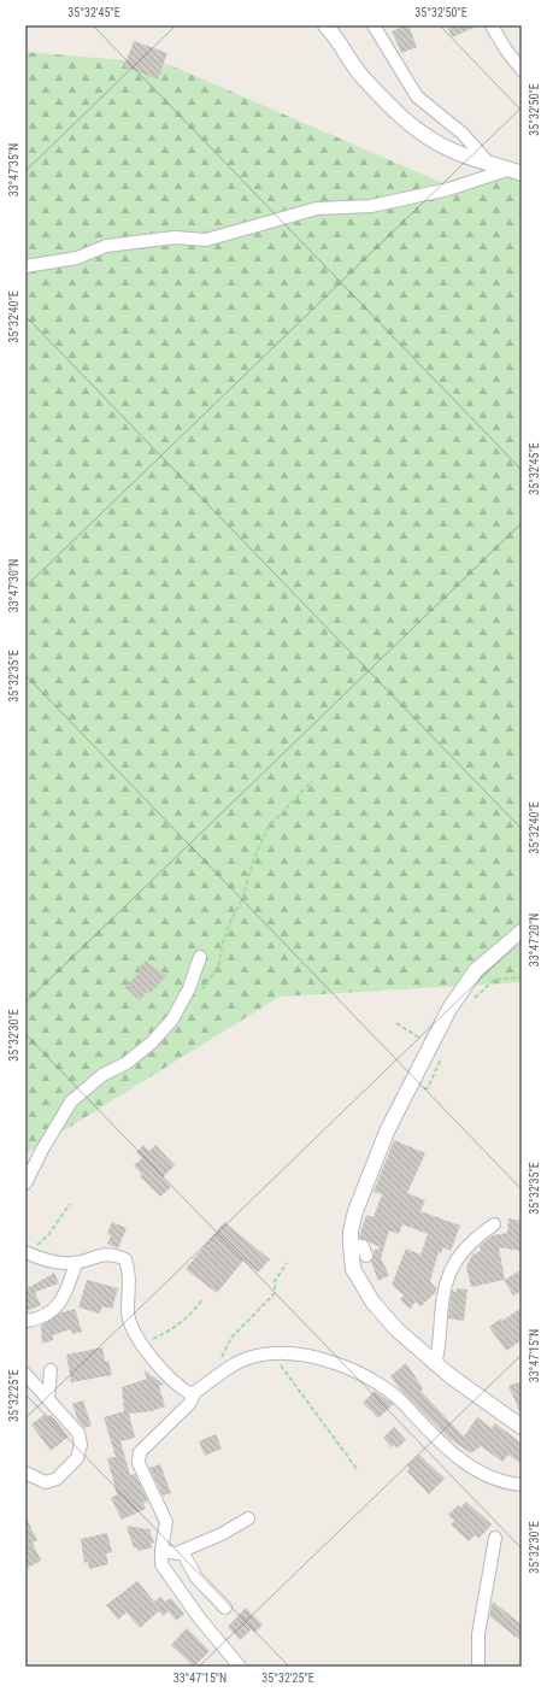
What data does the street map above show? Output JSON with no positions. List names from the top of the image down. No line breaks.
{"coordinates":["35°32'45\"E","35°32'50\"E","33°47'35\"N","35°32'40\"E","33°47'30\"N","35°32'35\"E","33°47'20\"N","35°32'30\"E","33°47'15\"N","35°32'25\"E"]}
